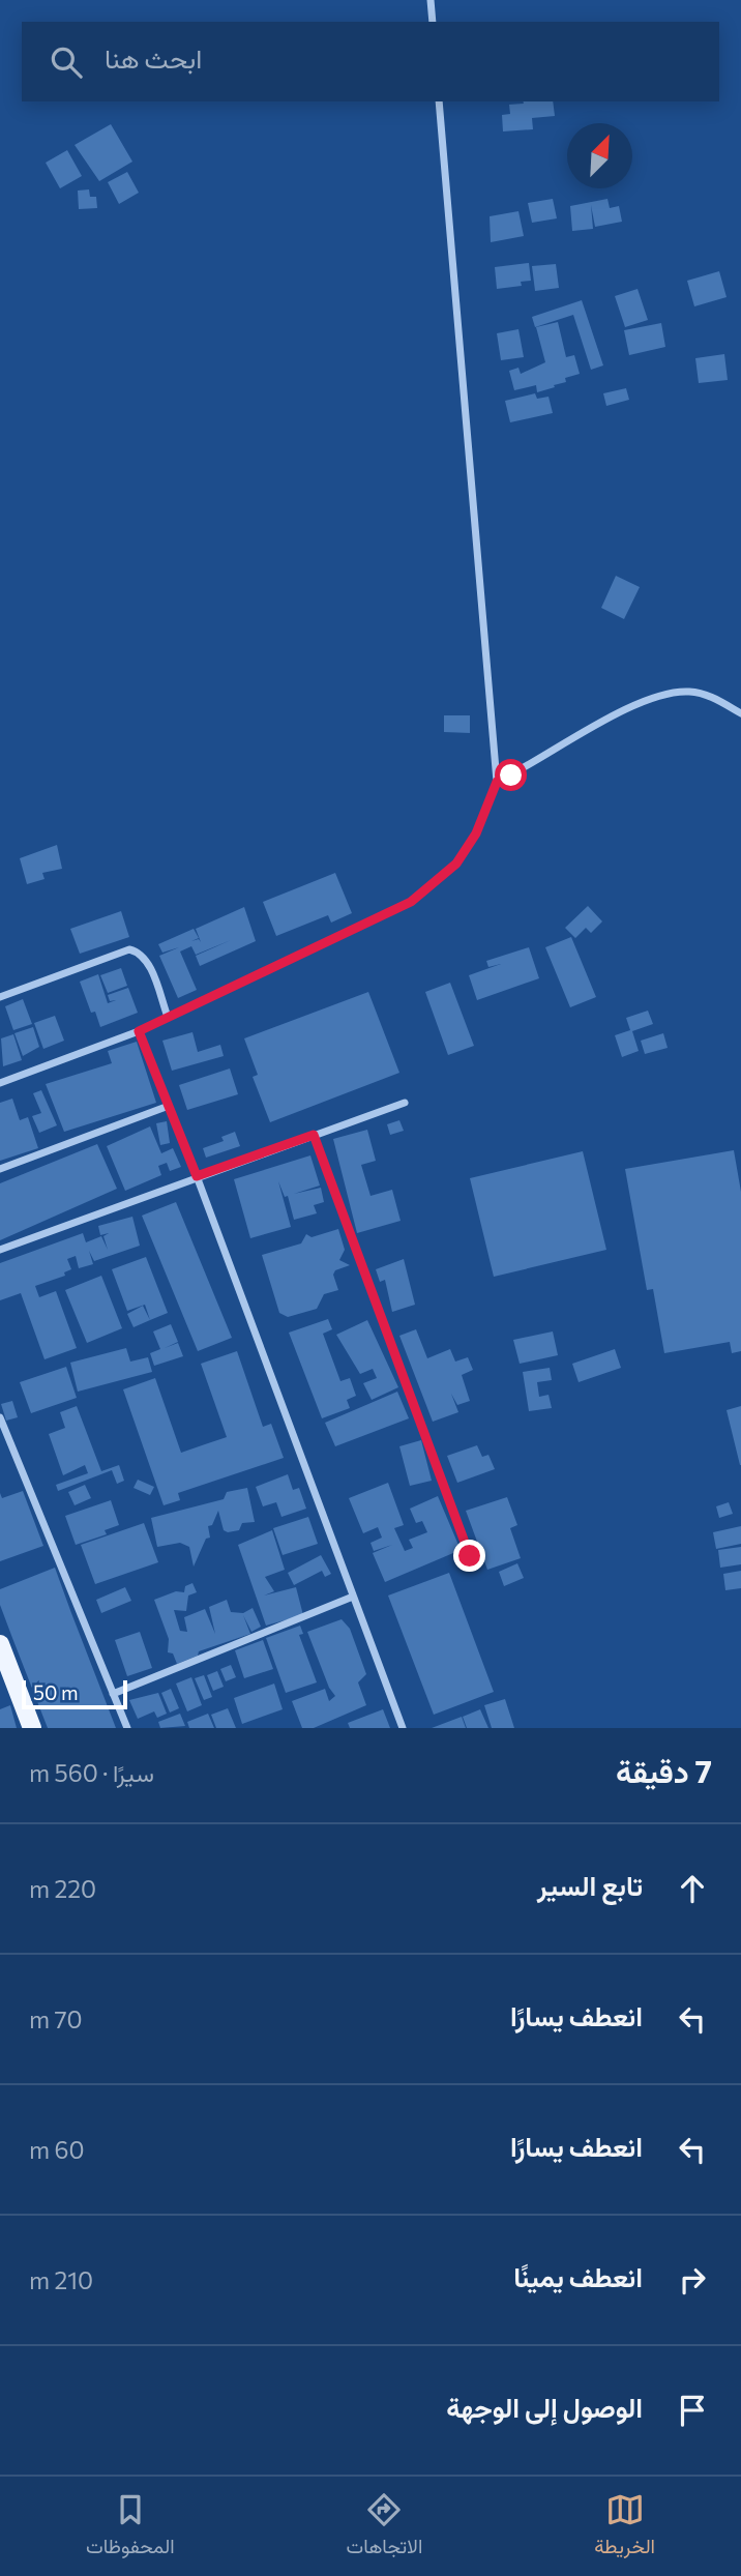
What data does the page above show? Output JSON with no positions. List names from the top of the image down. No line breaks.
{"scale_bar":"50 m","north":"top right","page":{"search":"ابحث هنا","scale":"50 m","heading":["7 دقيقة","سيرًا · 560 m"],"list":[["تابع السير","220 m"],["انعطف يسارًا","70 m"],["انعطف يسارًا","60 m"],["انعطف يمينًا","210 m"],"الوصول إلى الوجهة"],"nav":["الخريطة","الاتجاهات","المحفوظات"]}}
